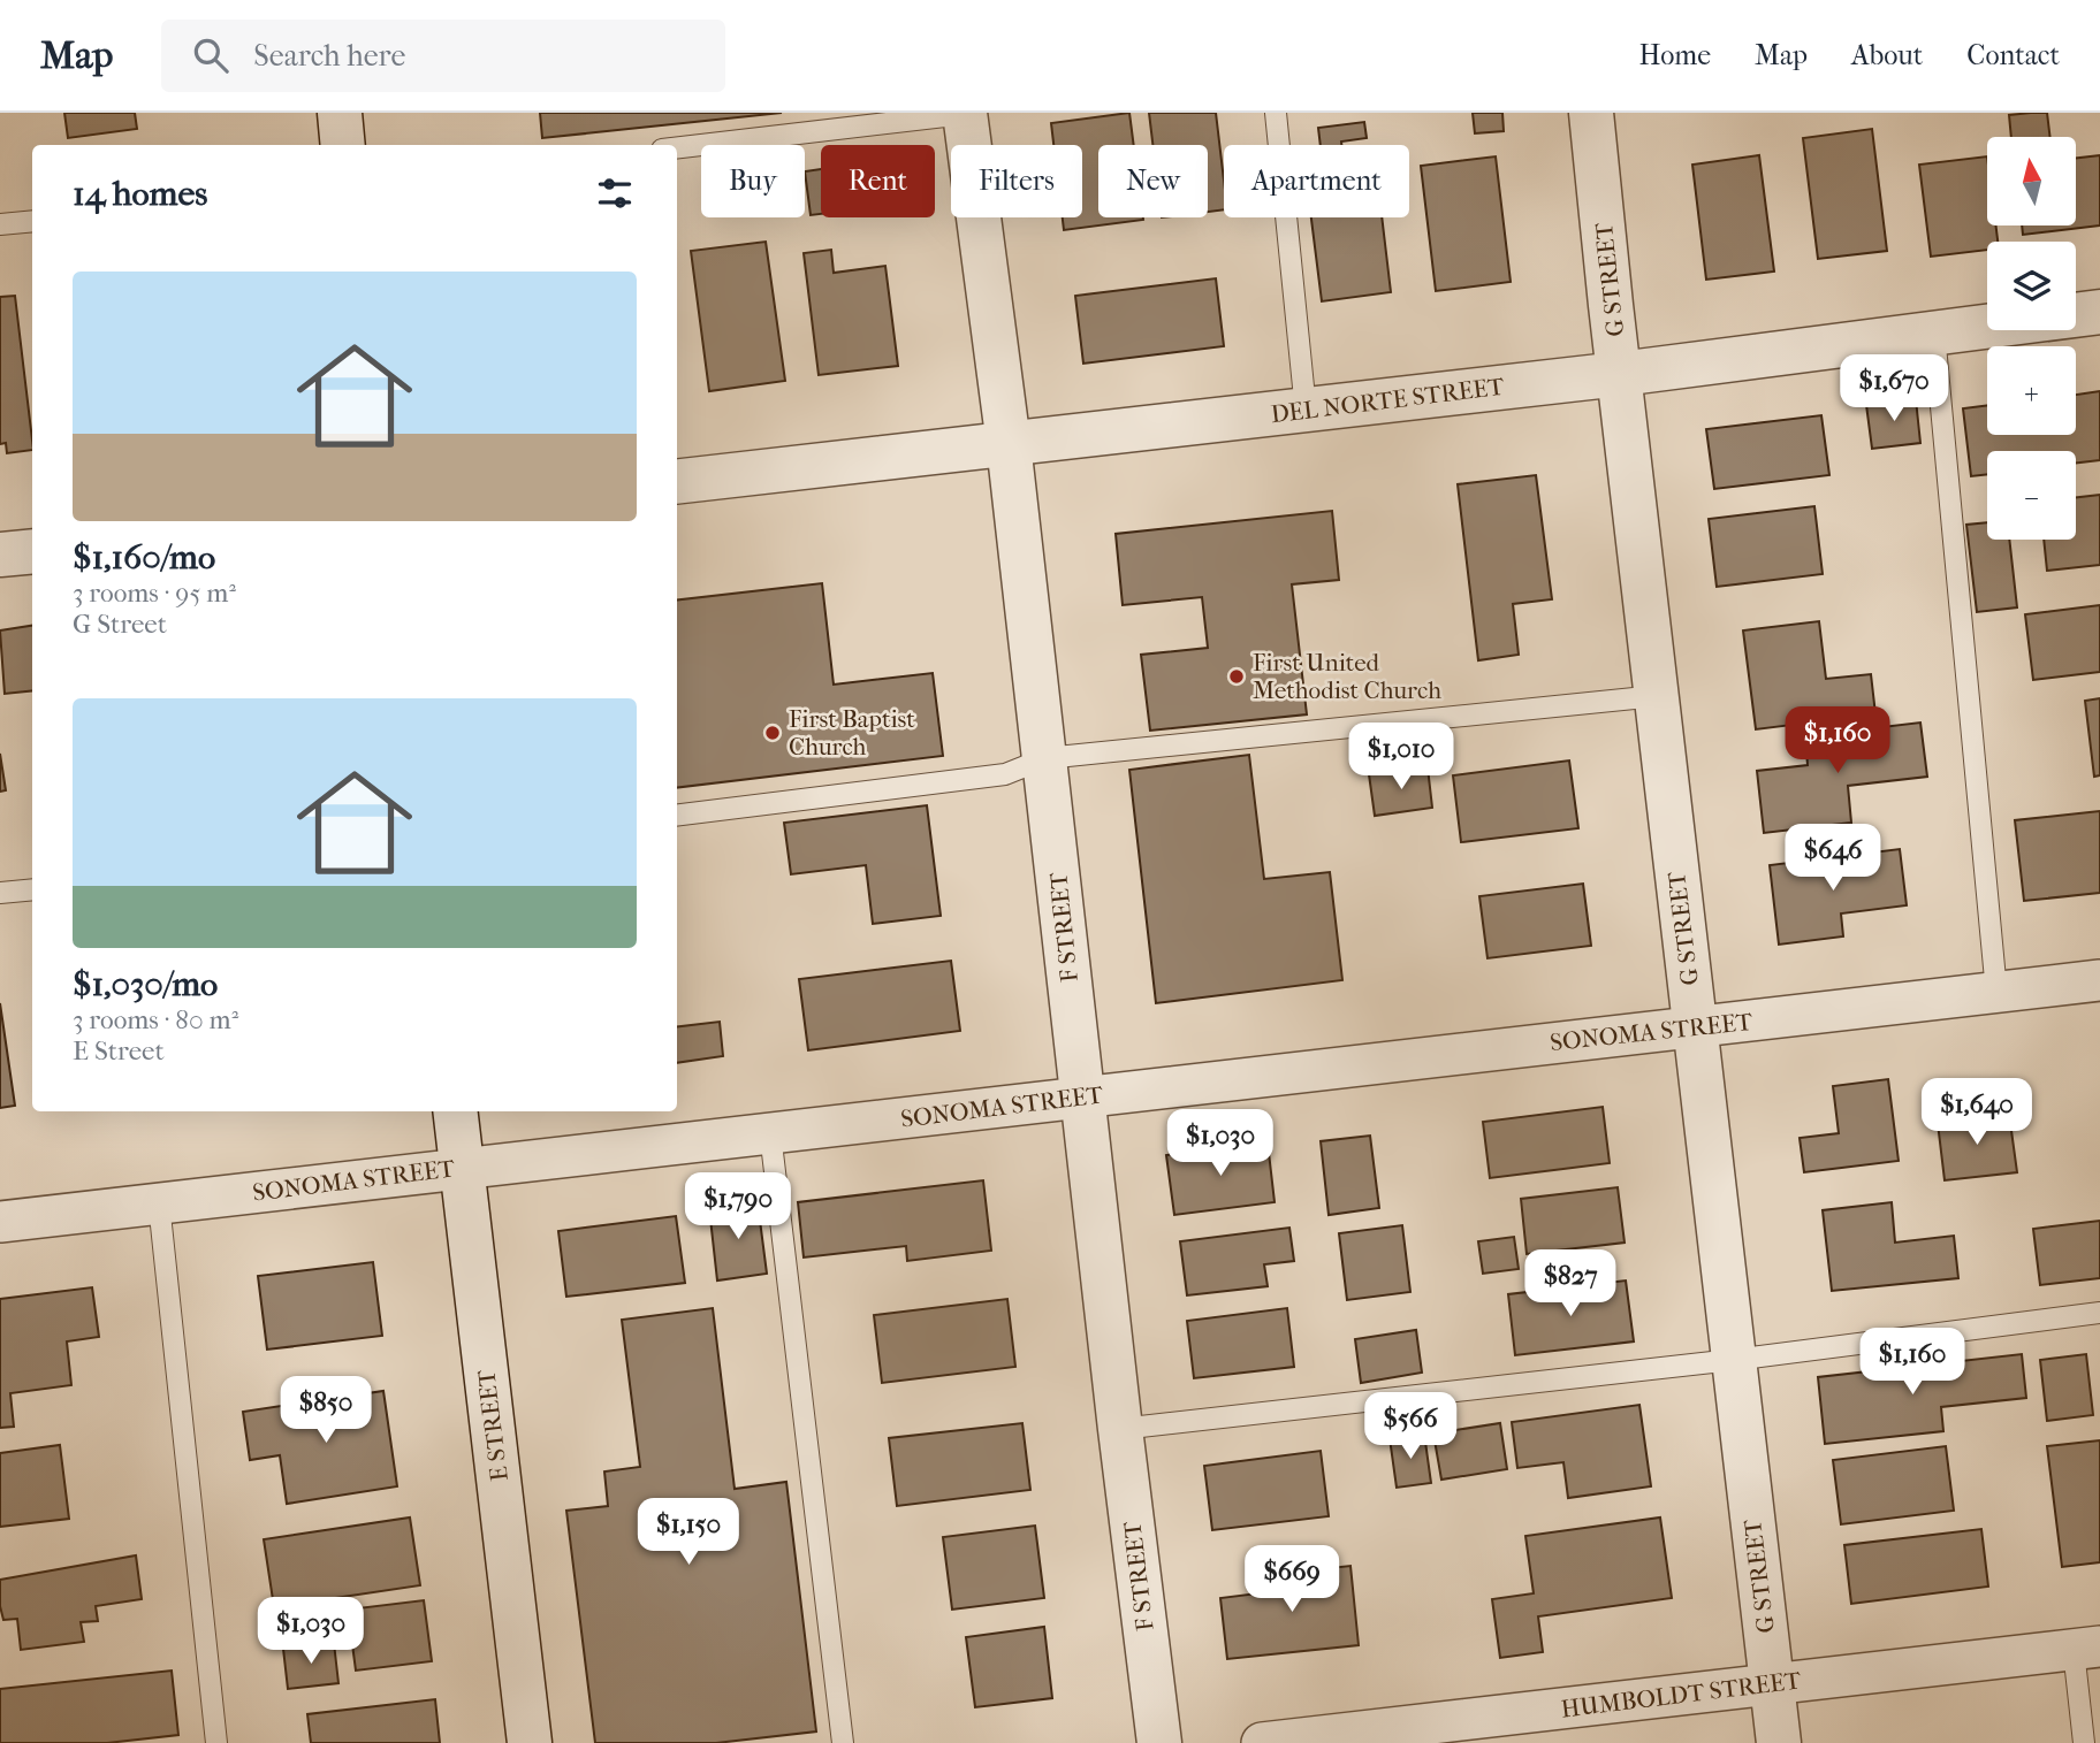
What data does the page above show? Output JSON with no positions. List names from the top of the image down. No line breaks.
{"streets":{"street":["G STREET","DEL NORTE STREET","F STREET","SONOMA STREET","E STREET","HUMBOLDT STREET"]},"crossings":[["G STREET","DEL NORTE STREET"],["G STREET","SONOMA STREET"],["G STREET","HUMBOLDT STREET"],["DEL NORTE STREET","F STREET"],["F STREET","SONOMA STREET"],["SONOMA STREET","E STREET"]],"places":["First United Methodist Church","First Baptist Church"],"north":"top","page":{"header":"Map","search":"Search here","nav":["Home","Map","About","Contact"],"map_buttons":["+","−"],"chip":["Buy","Rent","Filters","New","Apartment"],"heading":"14 homes","list":[{"name":"$1,160/mo","note":"3 rooms · 95 m² · G Street"},{"name":"$1,030/mo","note":"3 rooms · 80 m² · E Street"}],"price":["$1,670","$1,160","$1,010","$646","$1,640","$1,030","$1,790","$827","$1,160","$850","$566","$1,150","$669","$1,030"]}}
